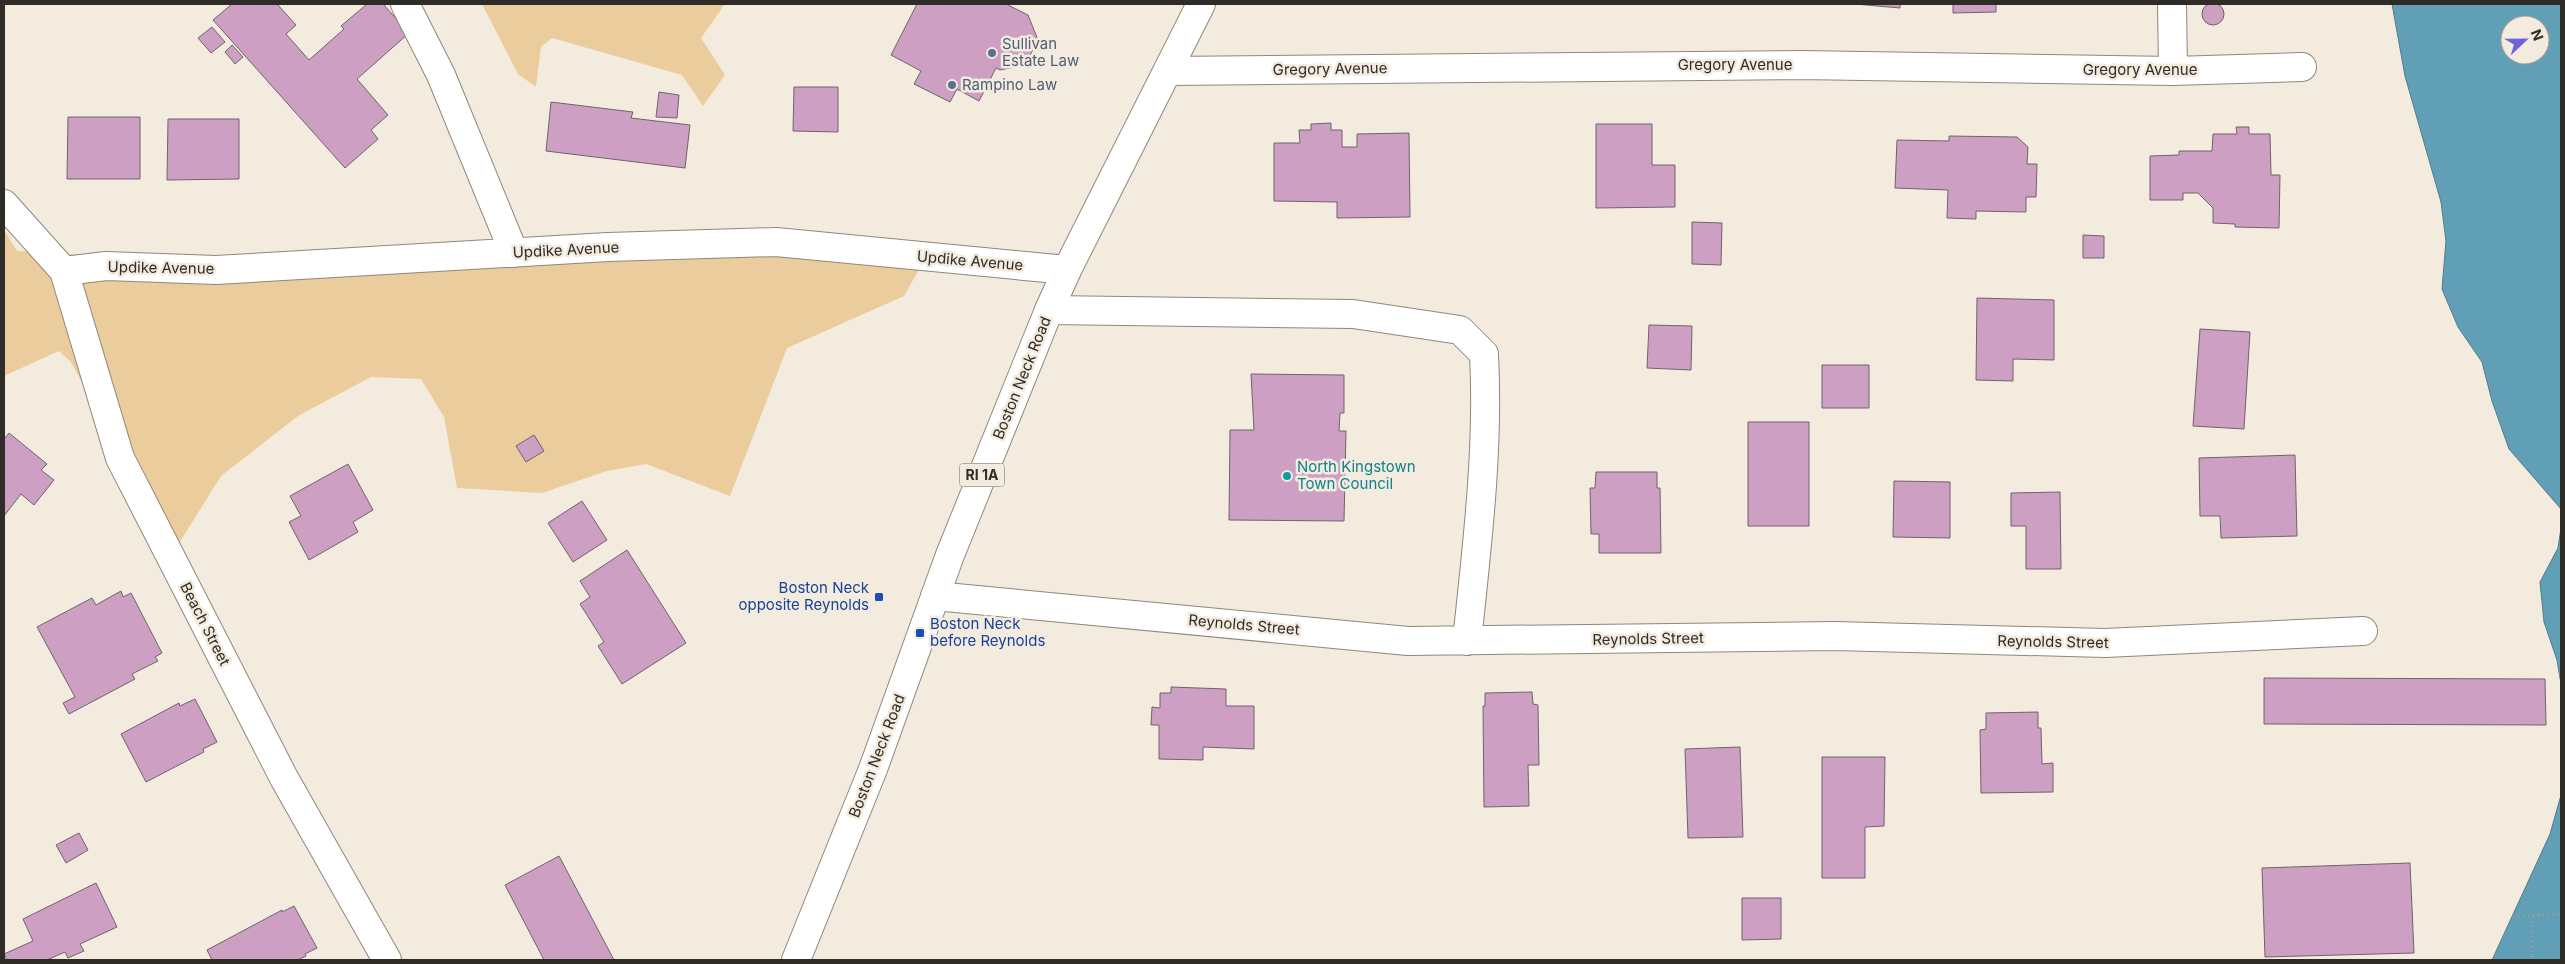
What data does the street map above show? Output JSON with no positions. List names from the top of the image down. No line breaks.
{"streets":{"street":["Gregory Avenue","Updike Avenue","Boston Neck Road","RI 1A","Beach Street","Reynolds Street"]},"crossings":[["Gregory Avenue","Boston Neck Road"],["Updike Avenue","Boston Neck Road"],["Updike Avenue","Beach Street"],["Boston Neck Road","Reynolds Street"]],"places":{"other":["Sullivan Estate Law","Rampino Law","North Kingstown Town Council"],"transit":["Boston Neck opposite Reynolds","Boston Neck before Reynolds"]},"north":"right"}
